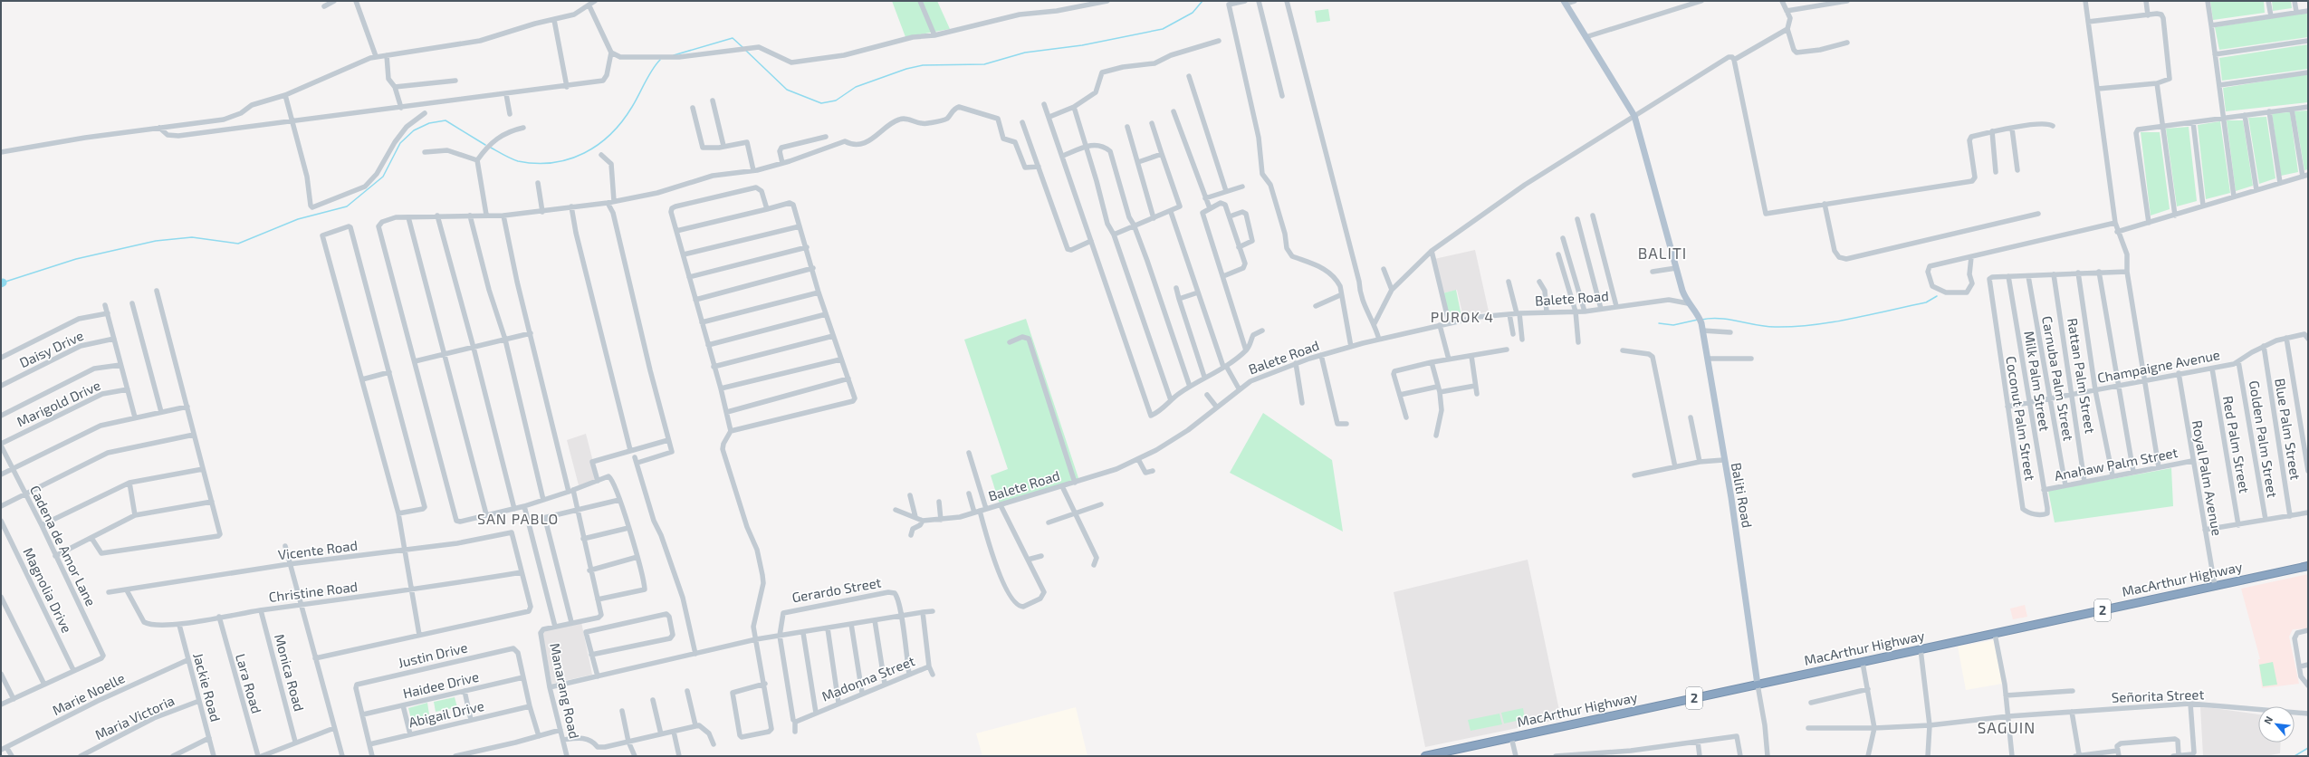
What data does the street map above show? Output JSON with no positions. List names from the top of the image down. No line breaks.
{"streets":{"highway":["MacArthur Highway","2"],"main road":["Baliti Road"],"street":["Balete Road","Daisy Drive","Champaigne Avenue","Rattan Palm Street","Carnuba Palm Street","Milk Palm Street","Marigold Drive","Coconut Palm Street","Blue Palm Street","Golden Palm Street","Red Palm Street","Anahaw Palm Street","Royal Palm Avenue","Cadena de Amor Lane","Vicente Road","Magnolia Drive","Gerardo Street","Christine Road","Justin Drive","Monica Road","Madonna Street","Lara Road","Haidee Drive","Jackie Road","Manarang Road","Marie Noelle","Señorita Street","Abigail Drive","Maria Victoria"]},"crossings":[["Balete Road","Baliti Road"],["Champaigne Avenue","Rattan Palm Street"],["Champaigne Avenue","Carnuba Palm Street"],["Champaigne Avenue","Milk Palm Street"],["Champaigne Avenue","Coconut Palm Street"],["Champaigne Avenue","Blue Palm Street"],["Champaigne Avenue","Golden Palm Street"],["Champaigne Avenue","Red Palm Street"],["Champaigne Avenue","Royal Palm Avenue"],["Rattan Palm Street","Anahaw Palm Street"],["Carnuba Palm Street","Anahaw Palm Street"],["Milk Palm Street","Coconut Palm Street"],["Milk Palm Street","Anahaw Palm Street"],["Marigold Drive","Cadena de Amor Lane"],["Coconut Palm Street","Anahaw Palm Street"],["Anahaw Palm Street","Royal Palm Avenue"],["Royal Palm Avenue","MacArthur Highway"],["Baliti Road","MacArthur Highway"],["Cadena de Amor Lane","Magnolia Drive"],["Vicente Road","Christine Road"],["Christine Road","Monica Road"],["Christine Road","Lara Road"],["Christine Road","Jackie Road"],["Justin Drive","Haidee Drive"],["Jackie Road","Marie Noelle"],["Jackie Road","Maria Victoria"]],"districts":["BALITI","PUROK 4","SAN PABLO","SAGUIN"],"north":"top left"}
